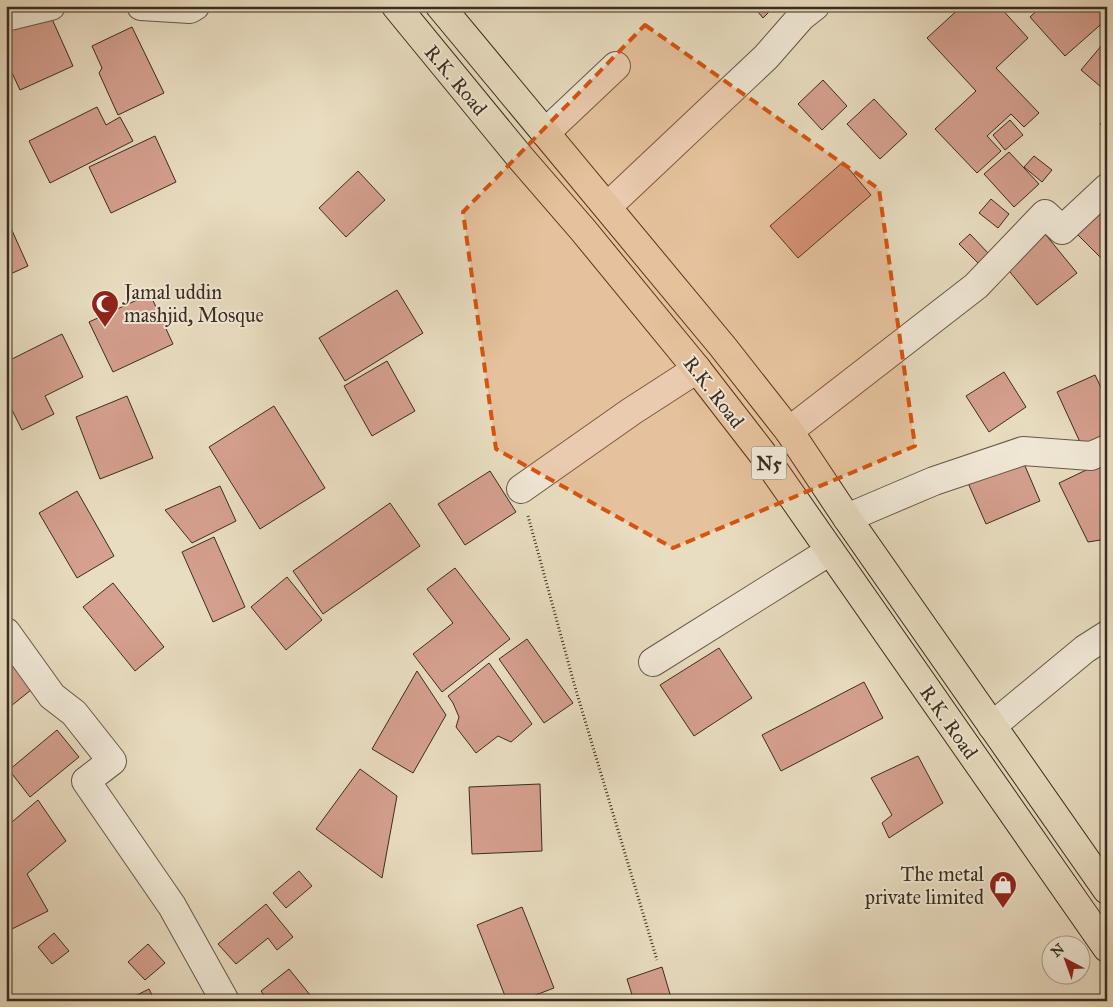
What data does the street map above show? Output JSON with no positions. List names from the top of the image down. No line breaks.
{"streets":{"highway":["R.K. Road","N5"]},"places":{"mosque":["Jamal uddin mashjid, Mosque"],"shop":["The metal private limited"]},"north":"top left"}
